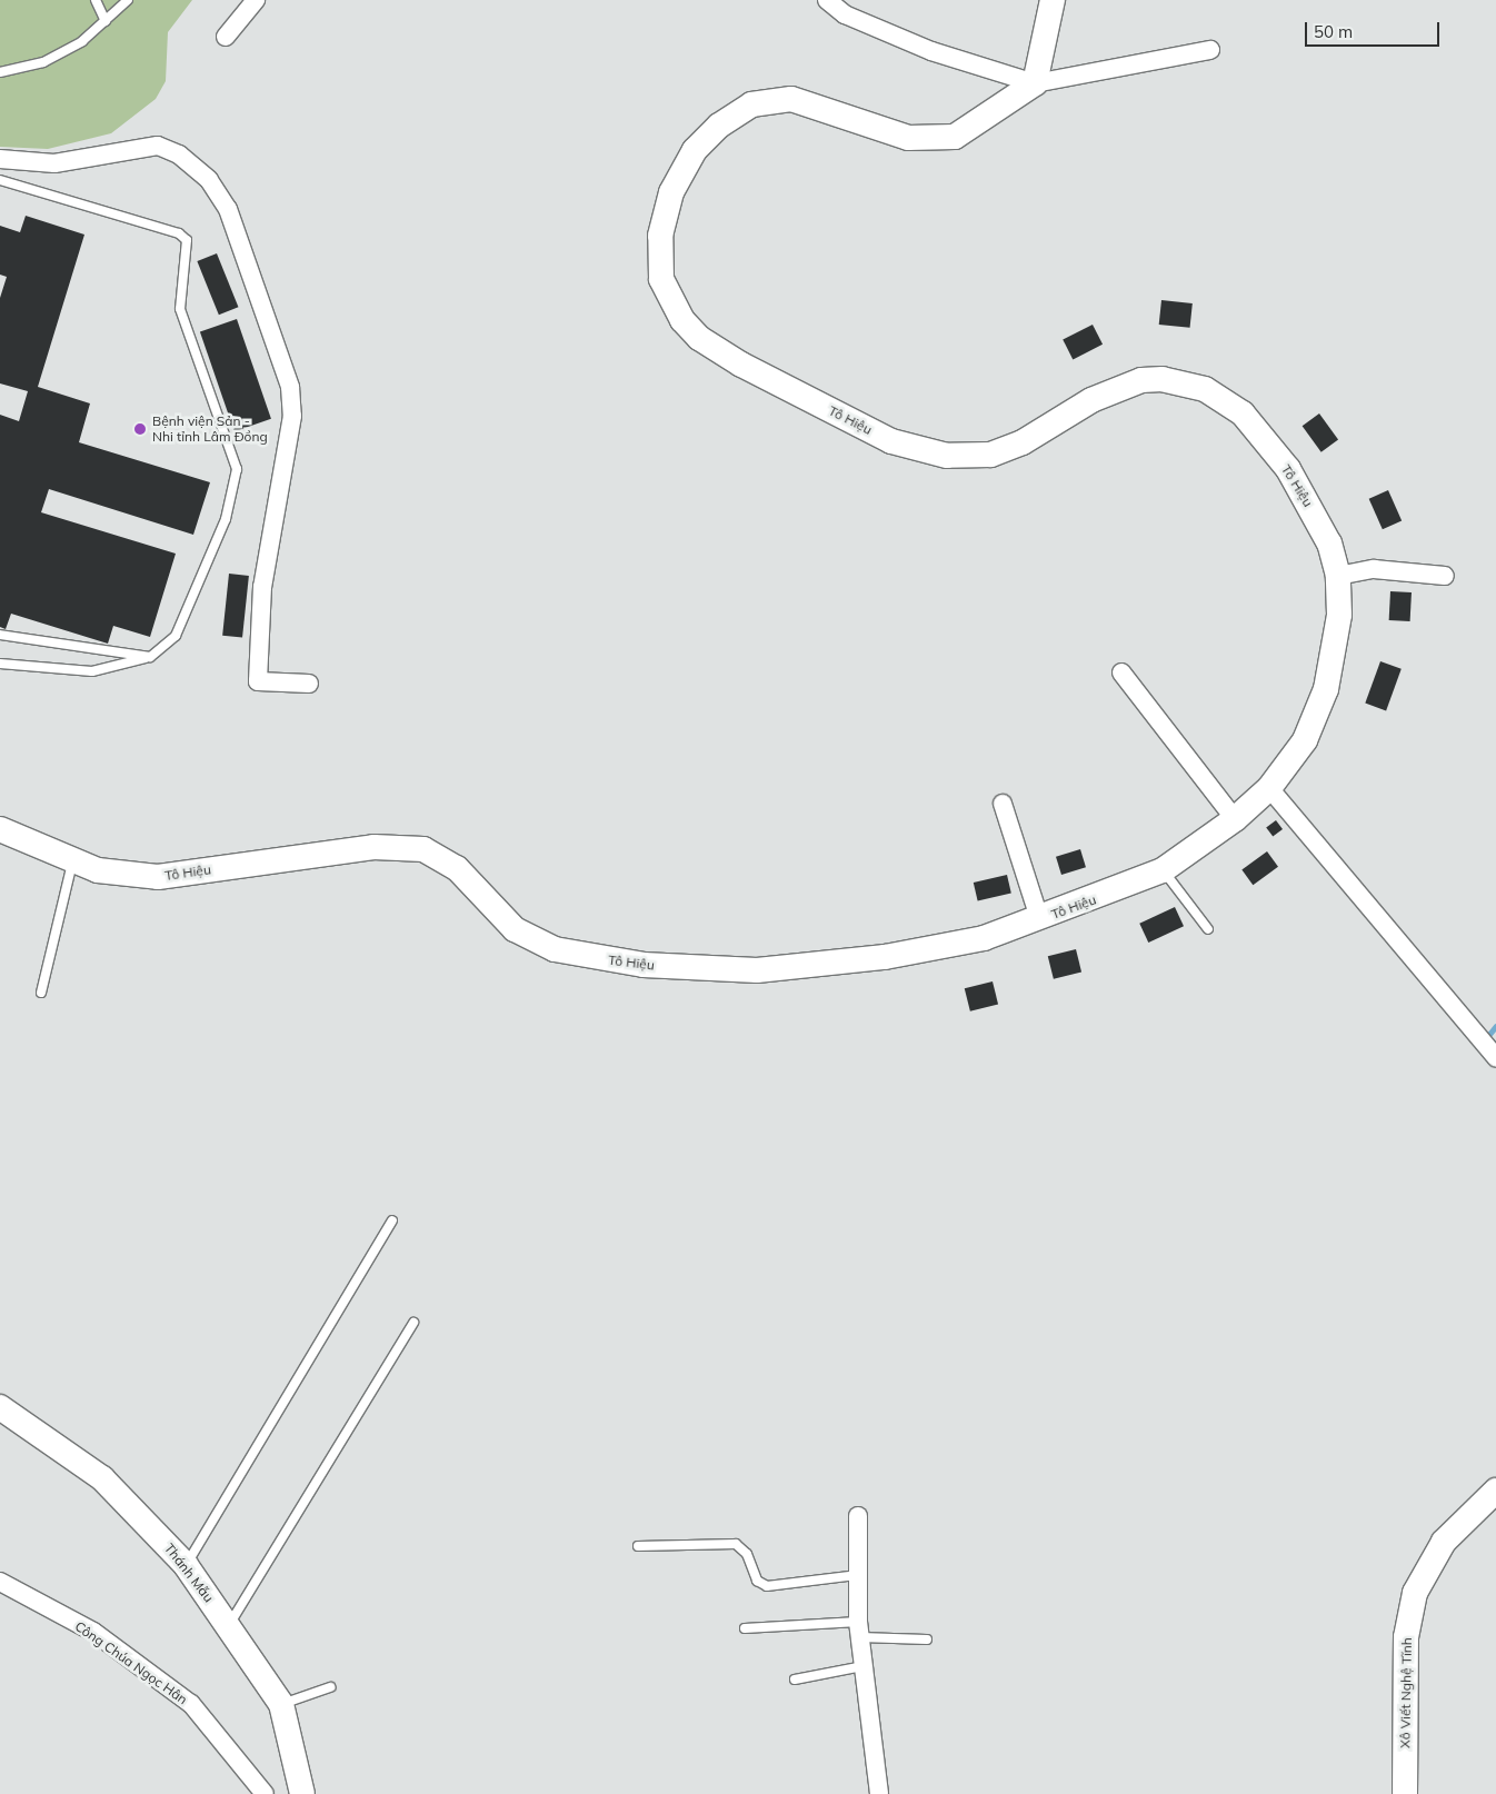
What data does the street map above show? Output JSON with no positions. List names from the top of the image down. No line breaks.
{"streets":{"street":["Tô Hiệu","Thánh Mẫu","Công Chúa Ngọc Hân","Xô Viết Nghệ Tĩnh"]},"places":["Bệnh viện Sản - Nhi tỉnh Lâm Đồng"],"scale_bar":"50 m"}
